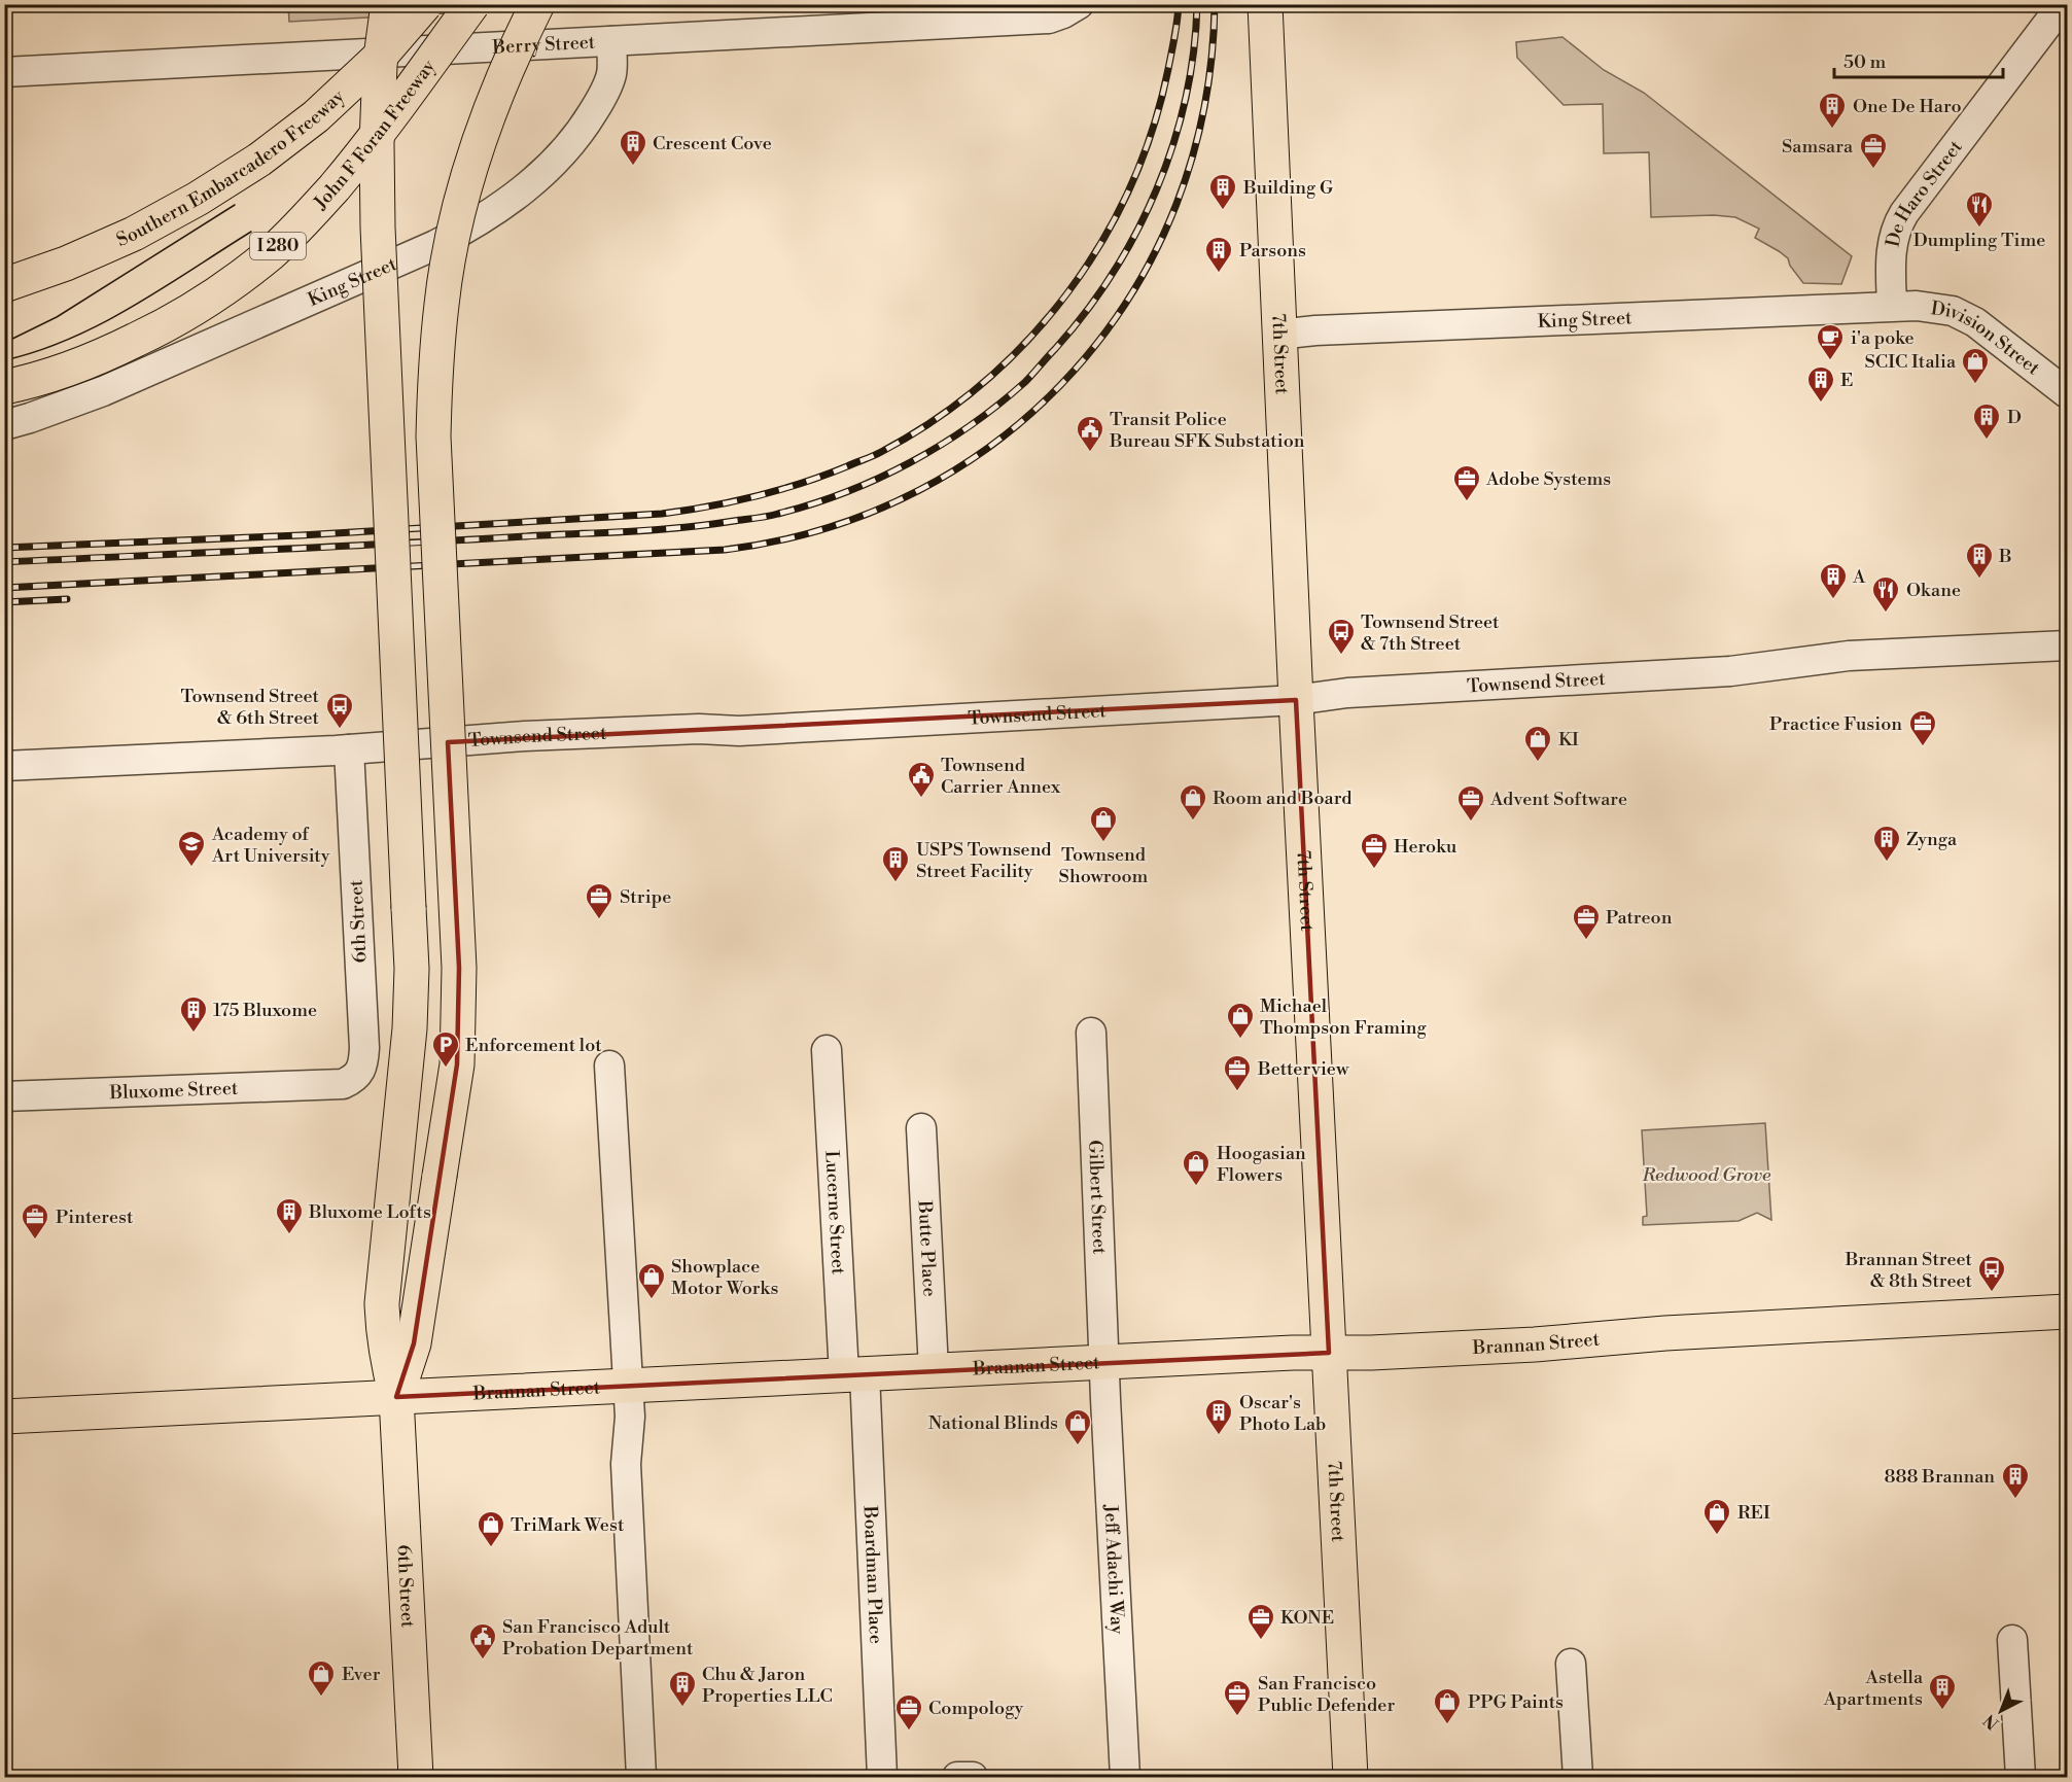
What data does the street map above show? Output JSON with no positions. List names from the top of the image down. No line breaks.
{"streets":{"main road":["John F Foran Freeway","Southern Embarcadero Freeway","I 280","7th Street","6th Street","Brannan Street"],"street":["Berry Street","De Haro Street","King Street","Division Street","Townsend Street","Bluxome Street","Gilbert Street","Lucerne Street","Butte Place","Jeff Adachi Way","Boardman Place"]},"crossings":[["Berry Street","King Street"],["De Haro Street","King Street"],["De Haro Street","Division Street"],["King Street","Division Street"],["King Street","7th Street"],["7th Street","Townsend Street"],["7th Street","Brannan Street"],["Townsend Street","6th Street"],["6th Street","Bluxome Street"],["6th Street","Brannan Street"],["Gilbert Street","Brannan Street"],["Gilbert Street","Jeff Adachi Way"],["Lucerne Street","Brannan Street"],["Lucerne Street","Boardman Place"],["Butte Place","Brannan Street"],["Brannan Street","Jeff Adachi Way"],["Brannan Street","Boardman Place"]],"parks":["Redwood Grove"],"places":{"building":["One De Haro","Crescent Cove","Building G","Parsons","E","D","B","A","Zynga","USPS Townsend Street Facility","175 Bluxome","Bluxome Lofts","Oscar's Photo Lab","888 Brannan","Chu & Jaron Properties LLC","Astella Apartments"],"office":["Samsara","Adobe Systems","Practice Fusion","Advent Software","Heroku","Stripe","Patreon","Betterview","Pinterest","KONE","San Francisco Public Defender","Compology"],"restaurant":["Dumpling Time","Okane"],"cafe":["i'a poke"],"shop":["SCIC Italia","KI","Room and Board","Townsend Showroom","Michael Thompson Framing","Hoogasian Flowers","Showplace Motor Works","National Blinds","REI","TriMark West","Ever","PPG Paints"],"public building":["Transit Police Bureau SFK Substation","Townsend Carrier Annex","San Francisco Adult Probation Department"],"bus stop":["Townsend Street & 7th Street","Townsend Street & 6th Street","Brannan Street & 8th Street"],"school or university":["Academy of Art University"],"parking":["Enforcement lot"]},"scale_bar":"50 m","north":"bottom left"}
